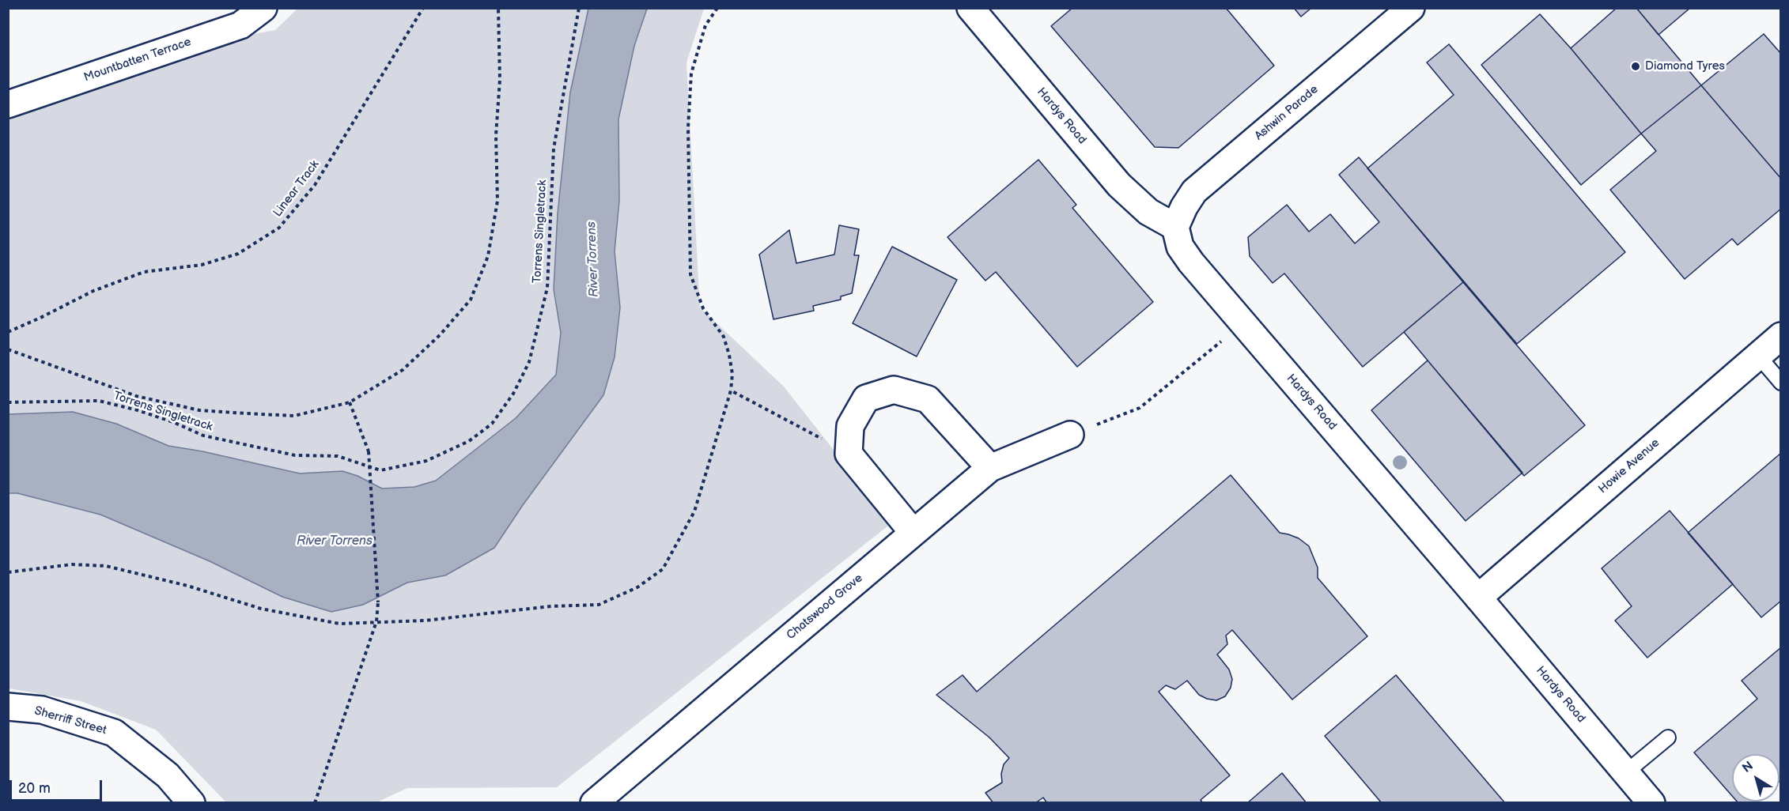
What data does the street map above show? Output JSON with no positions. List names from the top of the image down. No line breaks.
{"streets":{"street":["Mountbatten Terrace","Ashwin Parade","Hardys Road","Howie Avenue","Chatswood Grove","Sherriff Street"],"path":["Linear Track","Torrens Singletrack"]},"crossings":[["Ashwin Parade","Hardys Road"],["Hardys Road","Howie Avenue"]],"water":["River Torrens"],"places":["Diamond Tyres"],"scale_bar":"20 m","north":"top left"}
